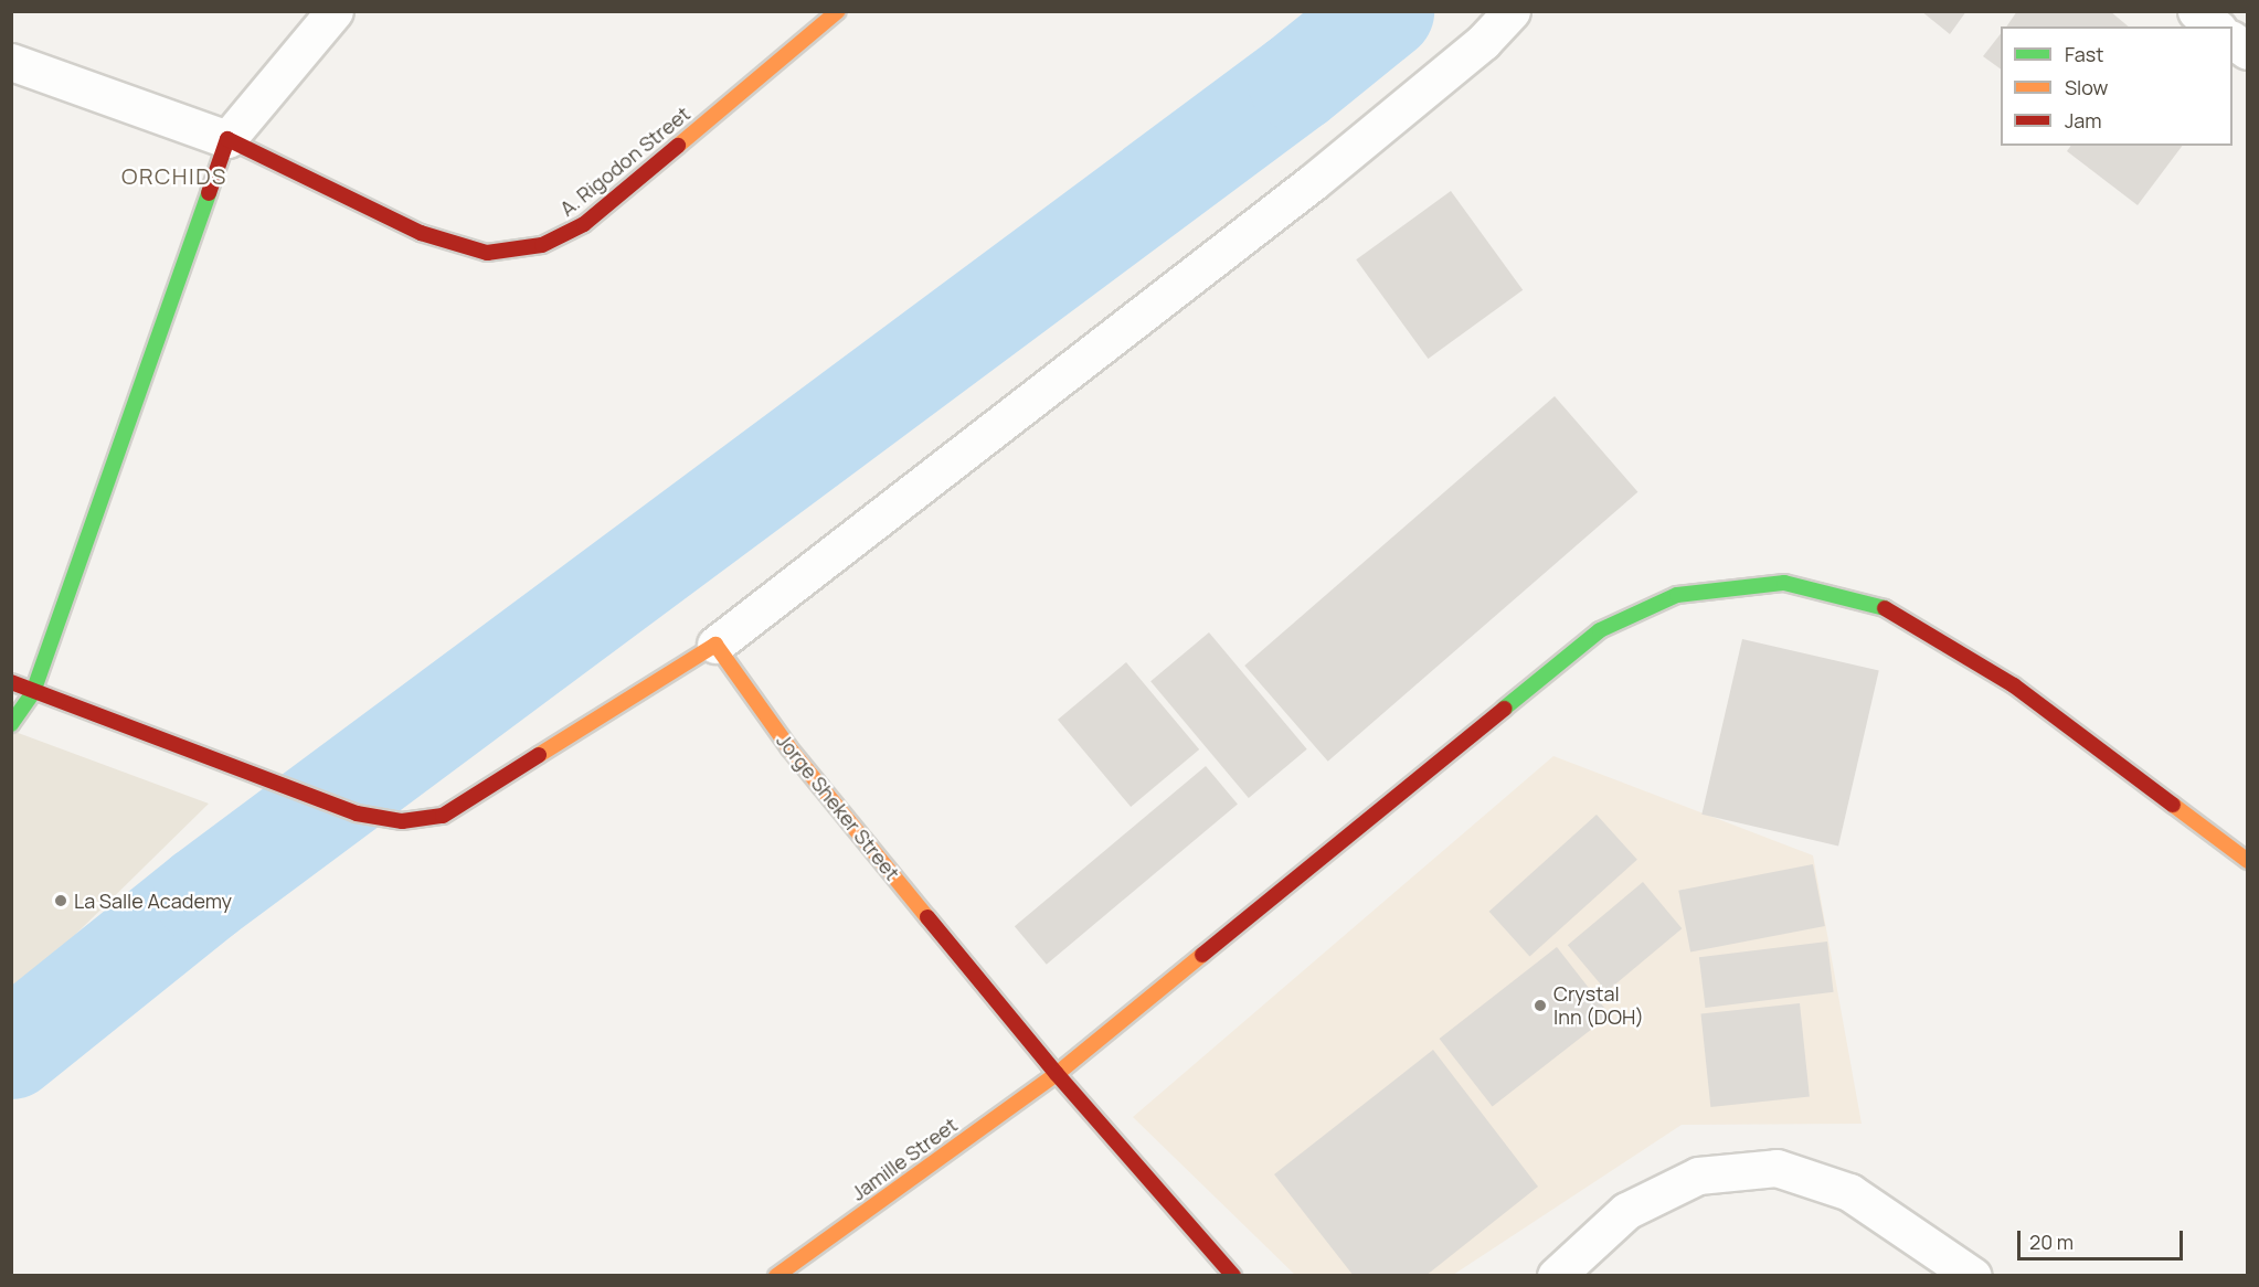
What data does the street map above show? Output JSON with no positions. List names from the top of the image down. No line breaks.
{"streets":{"street":["A. Rigodon Street","Jorge Sheker Street","Jamille Street"]},"crossings":[["Jorge Sheker Street","Jamille Street"]],"districts":["ORCHIDS"],"places":["La Salle Academy","Crystal Inn (DOH)"],"legend":["Fast","Slow","Jam"],"scale_bar":"20 m"}
